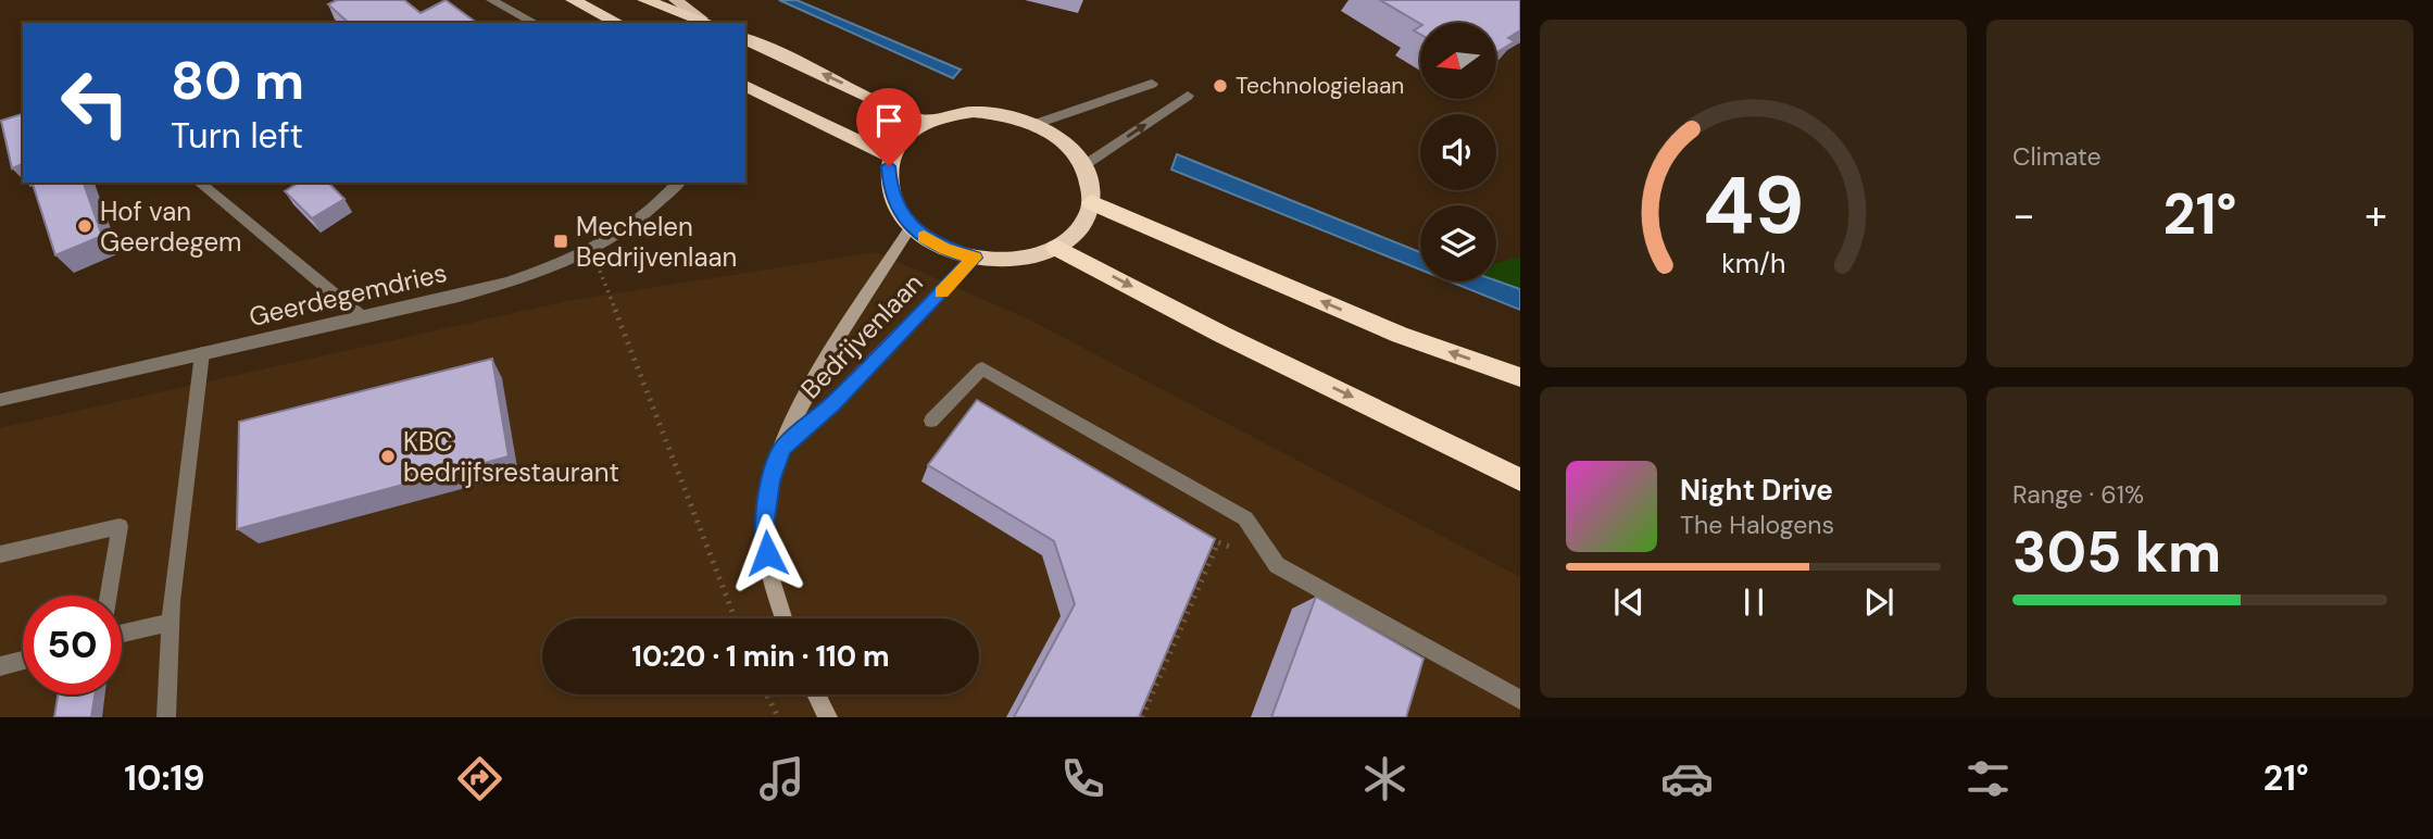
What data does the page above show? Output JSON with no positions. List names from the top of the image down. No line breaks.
{"streets":{"main road":["Bedrijvenlaan"],"street":["Geerdegemdries"]},"places":{"other":["Technologielaan","Hof van Geerdegem","KBC bedrijfsrestaurant"],"transit":["Mechelen Bedrijvenlaan"]},"north":"left","page":{"tile":["Climate",["Range · 61%","305 km"]],"turn":["80 m","Turn left"],"heat":["−","21°","+"],"song":["Night Drive","The Halogens"],"limit":"50","trip":"10:20 · 1 min · 110 m","tabs":["10:19","21°"],"gauge":["49","km/h"]}}
